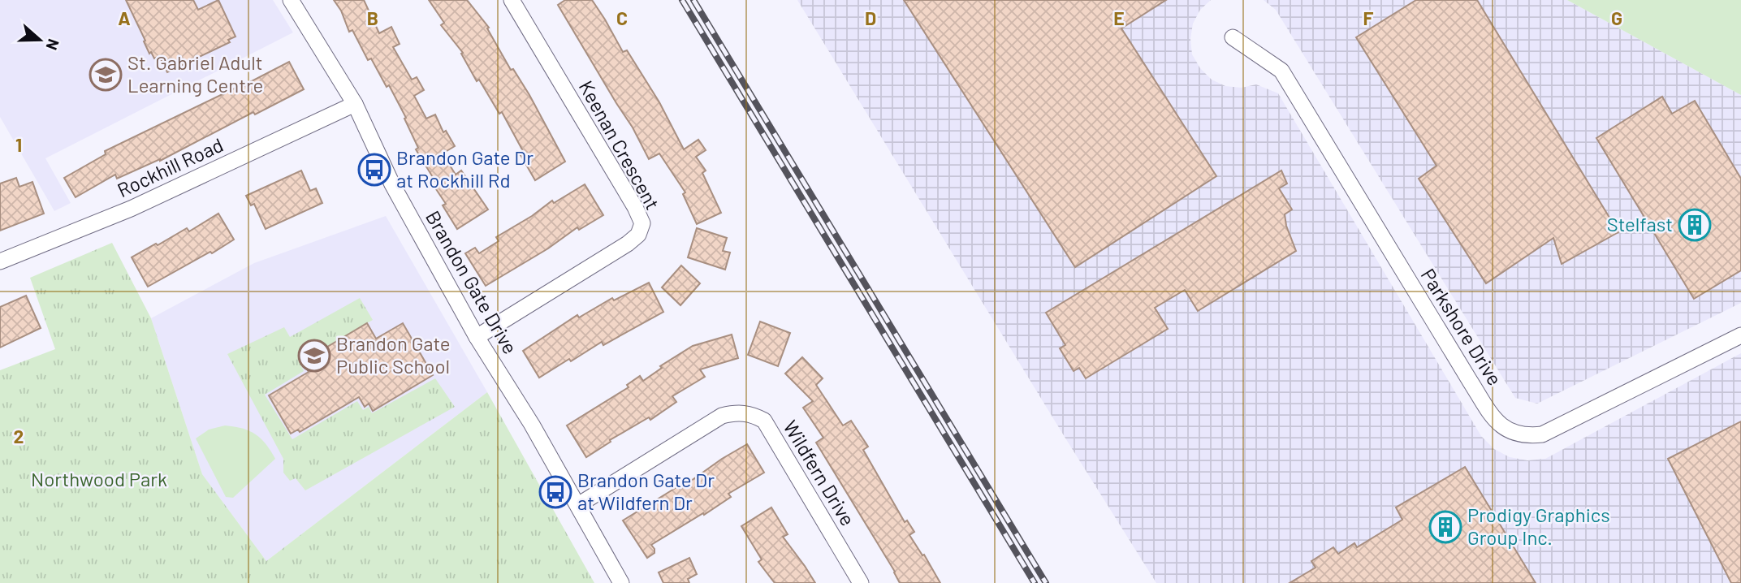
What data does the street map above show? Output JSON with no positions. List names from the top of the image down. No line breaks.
{"streets":{"street":["Keenan Crescent","Rockhill Road","Brandon Gate Drive","Parkshore Drive","Wildfern Drive"]},"crossings":[["Keenan Crescent","Brandon Gate Drive"],["Rockhill Road","Brandon Gate Drive"],["Brandon Gate Drive","Wildfern Drive"]],"parks":["Northwood Park"],"places":{"school or university":["St. Gabriel Adult Learning Centre","Brandon Gate Public School"],"bus stop":["Brandon Gate Dr at Rockhill Rd","Brandon Gate Dr at Wildfern Dr"],"building":["Stelfast","Prodigy Graphics Group Inc."]},"north":"right","grid":{"columns":["A","B","C","D","E","F","G"],"rows":["1","2"]}}
